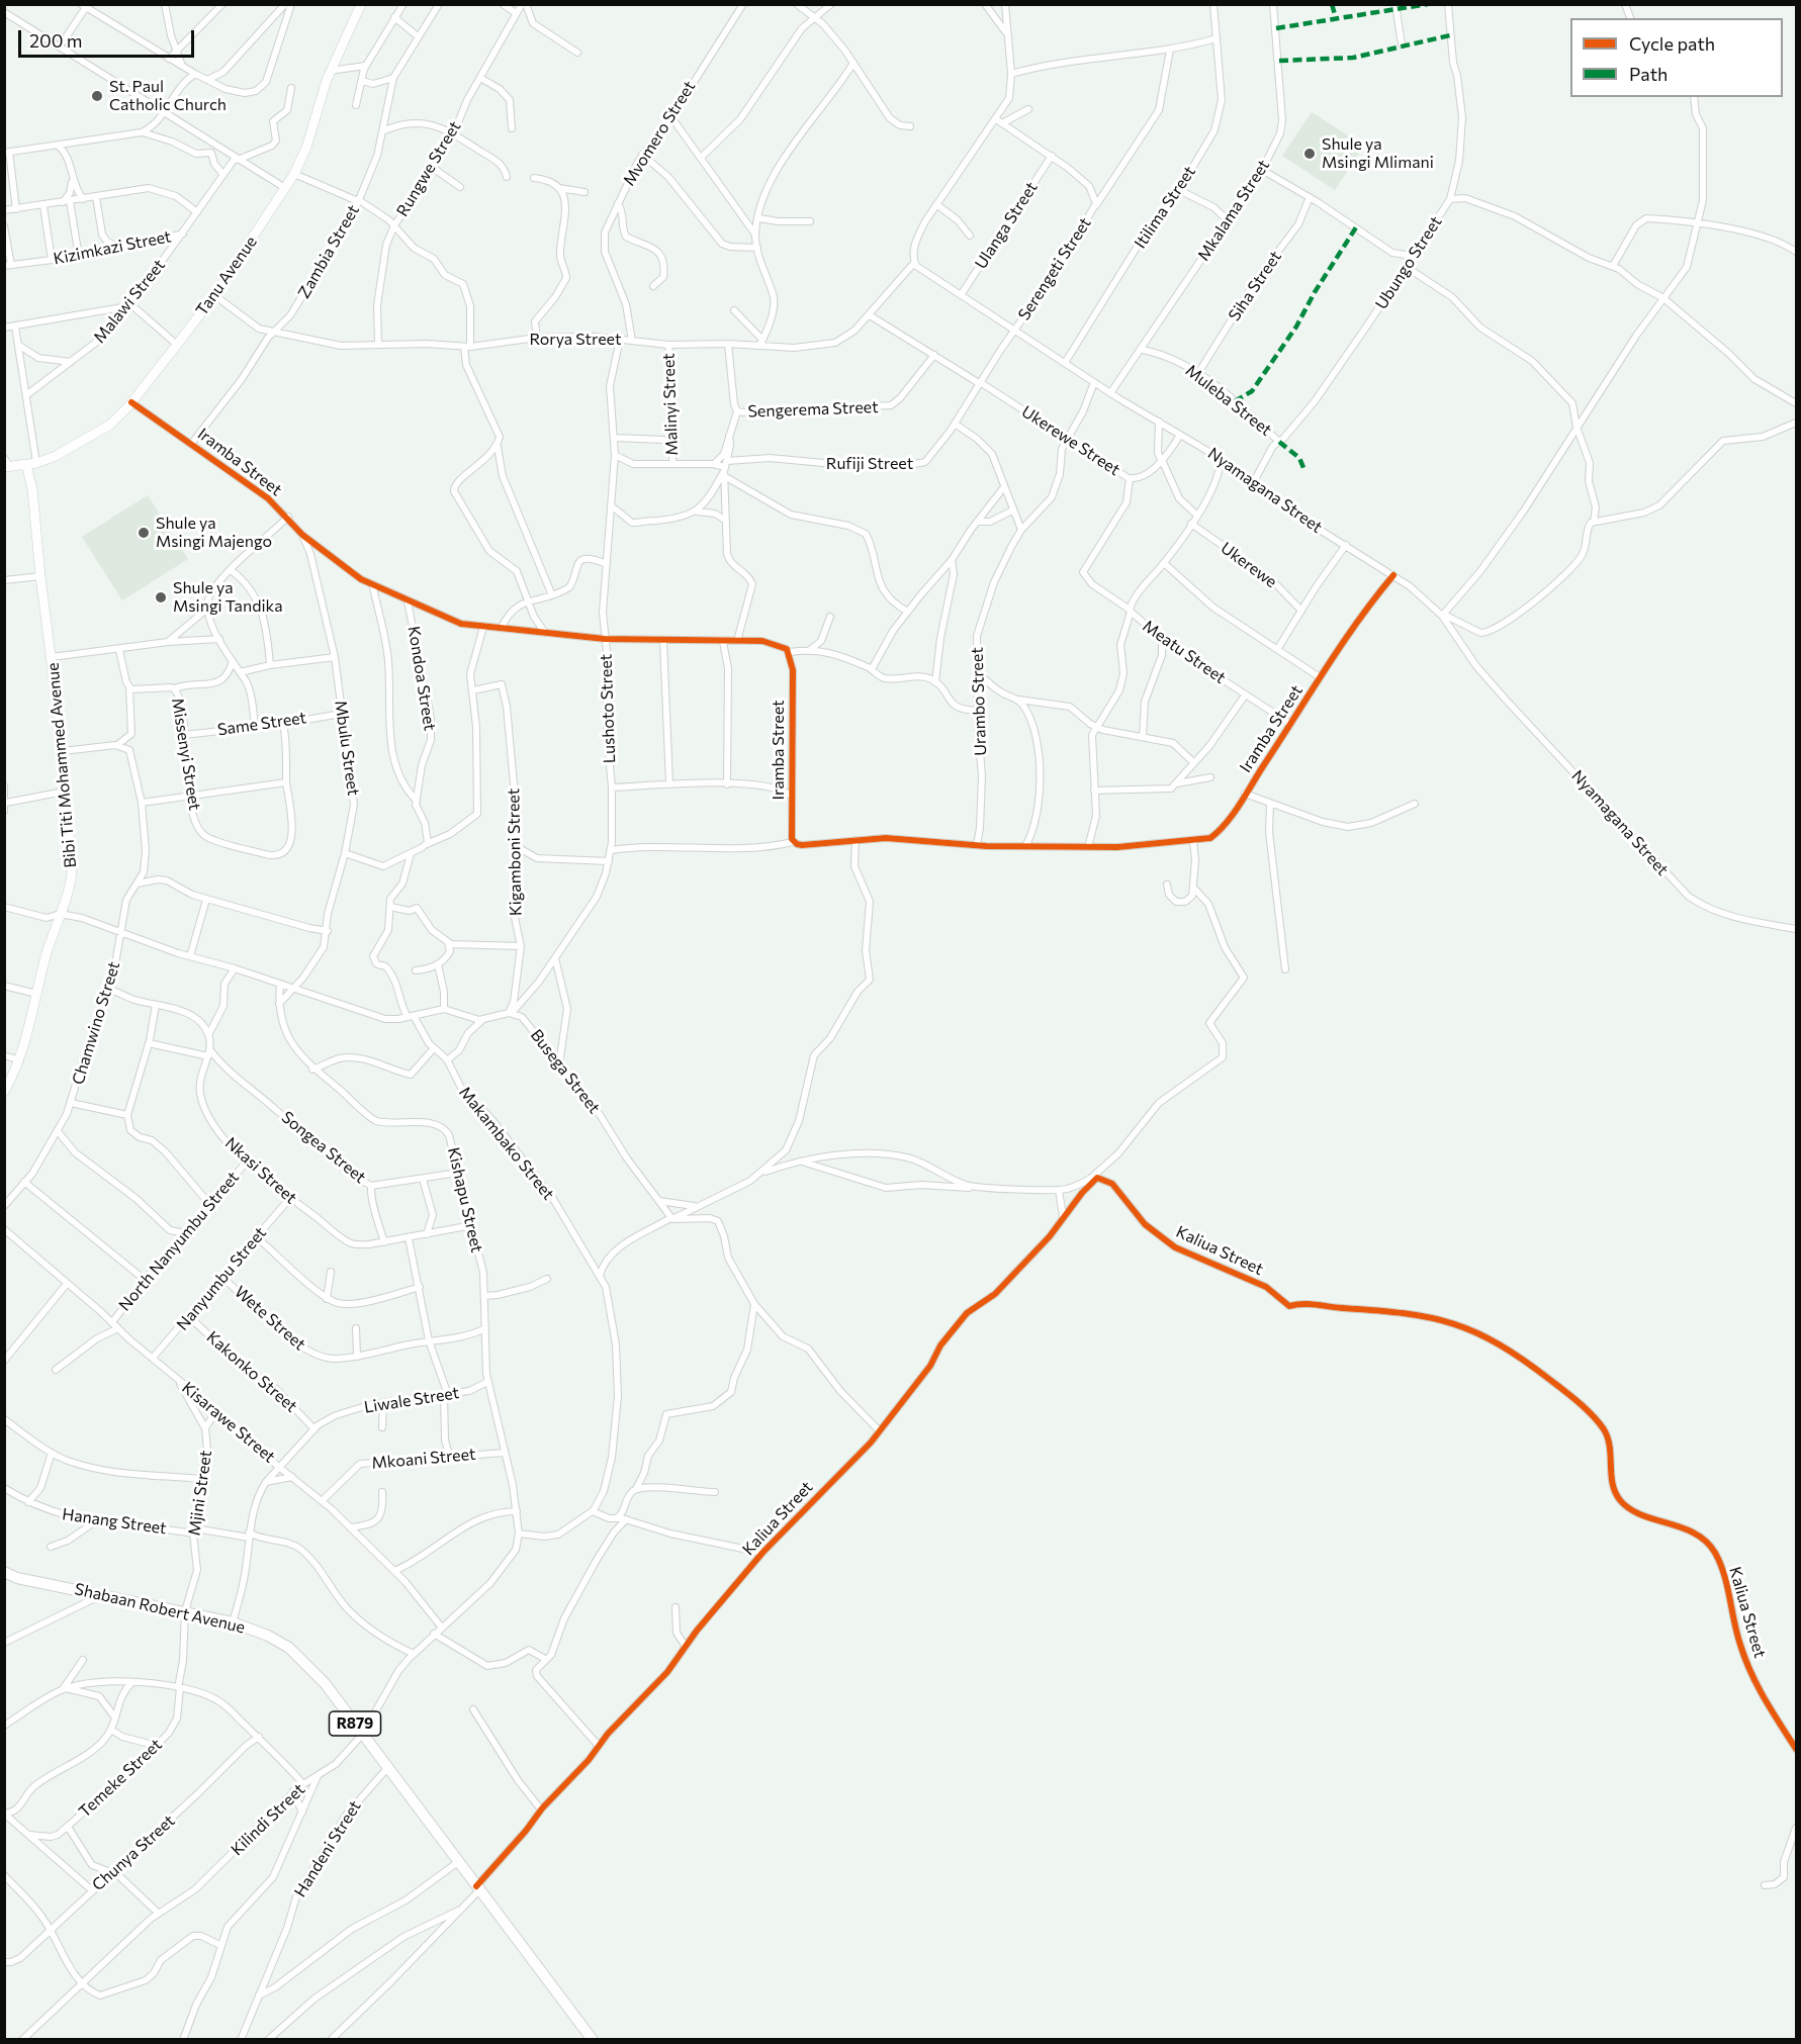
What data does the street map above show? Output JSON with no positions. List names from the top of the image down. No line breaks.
{"streets":{"main road":["Shabaan Robert Avenue","R879"],"street":["Mvomero Street","Rungwe Street","Itilima Street","Mkalama Street","Ulanga Street","Kizimkazi Street","Zambia Street","Ubungo Street","Serengeti Street","Tanu Avenue","Siha Street","Malawi Street","Rorya Street","Muleba Street","Malinyi Street","Sengerema Street","Ukerewe Street","Iramba Street","Rufiji Street","Nyamagana Street","Ukerewe","Meatu Street","Kondoa Street","Urambo Street","Lushoto Street","Same Street","Mbulu Street","Missenyi Street","Bibi Titi Mohammed Avenue","Kigamboni Street","Chamwino Street","Busega Street","Makambako Street","Songea Street","Nkasi Street","Kishapu Street","North Nanyumbu Street","Kaliua Street","Nanyumbu Street","Wete Street","Kakonko Street","Liwale Street","Kisarawe Street","Mkoani Street","Mjini Street","Hanang Street","Temeke Street","Kilindi Street","Handeni Street","Chunya Street"]},"crossings":[["Mvomero Street","Rorya Street"],["Rungwe Street","Rorya Street"],["Itilima Street","Nyamagana Street"],["Mkalama Street","Muleba Street"],["Mkalama Street","Nyamagana Street"],["Ulanga Street","Serengeti Street"],["Ulanga Street","Nyamagana Street"],["Kizimkazi Street","Malawi Street"],["Zambia Street","Rorya Street"],["Zambia Street","Iramba Street"],["Ubungo Street","Muleba Street"],["Ubungo Street","Nyamagana Street"],["Serengeti Street","Rufiji Street"],["Serengeti Street","Nyamagana Street"],["Tanu Avenue","Rorya Street"],["Tanu Avenue","Iramba Street"],["Tanu Avenue","Bibi Titi Mohammed Avenue"],["Siha Street","Muleba Street"],["Rorya Street","Malinyi Street"],["Rorya Street","Sengerema Street"],["Rorya Street","Ukerewe Street"],["Rorya Street","Nyamagana Street"],["Rorya Street","Lushoto Street"],["Malinyi Street","Rufiji Street"],["Sengerema Street","Ukerewe Street"],["Ukerewe Street","Rufiji Street"],["Ukerewe Street","Nyamagana Street"],["Ukerewe Street","Urambo Street"],["Iramba Street","Nyamagana Street"],["Iramba Street","Meatu Street"],["Iramba Street","Kondoa Street"],["Iramba Street","Urambo Street"],["Iramba Street","Lushoto Street"],["Iramba Street","Mbulu Street"],["Rufiji Street","Nyamagana Street"],["Rufiji Street","Lushoto Street"],["Nyamagana Street","Meatu Street"],["Nyamagana Street","Urambo Street"],["Ukerewe","Meatu Street"],["Lushoto Street","Kigamboni Street"],["Lushoto Street","Busega Street"],["Same Street","Mbulu Street"],["Same Street","Missenyi Street"],["Mbulu Street","Kishapu Street"],["Kigamboni Street","Busega Street"],["Songea Street","Nkasi Street"],["Songea Street","Kishapu Street"],["Nkasi Street","Kishapu Street"],["Nkasi Street","North Nanyumbu Street"],["Nkasi Street","Nanyumbu Street"],["Kishapu Street","Wete Street"],["Kishapu Street","Liwale Street"],["Kishapu Street","Mkoani Street"],["Kishapu Street","Kilindi Street"],["North Nanyumbu Street","Kisarawe Street"],["Kaliua Street","Shabaan Robert Avenue"],["Nanyumbu Street","Wete Street"],["Nanyumbu Street","Kakonko Street"],["Nanyumbu Street","Kisarawe Street"],["Kakonko Street","Liwale Street"],["Liwale Street","Kisarawe Street"],["Kisarawe Street","Mkoani Street"],["Kisarawe Street","Mjini Street"],["Kisarawe Street","Kilindi Street"],["Mkoani Street","Kilindi Street"],["Mjini Street","Hanang Street"],["Mjini Street","Shabaan Robert Avenue"],["Mjini Street","Temeke Street"],["Hanang Street","Kilindi Street"],["Shabaan Robert Avenue","Kilindi Street"],["Shabaan Robert Avenue","Handeni Street"]],"places":["St. Paul Catholic Church","Shule ya Msingi Mlimani","Shule ya Msingi Majengo","Shule ya Msingi Tandika"],"legend":["Cycle path","Path"],"scale_bar":"200 m"}
